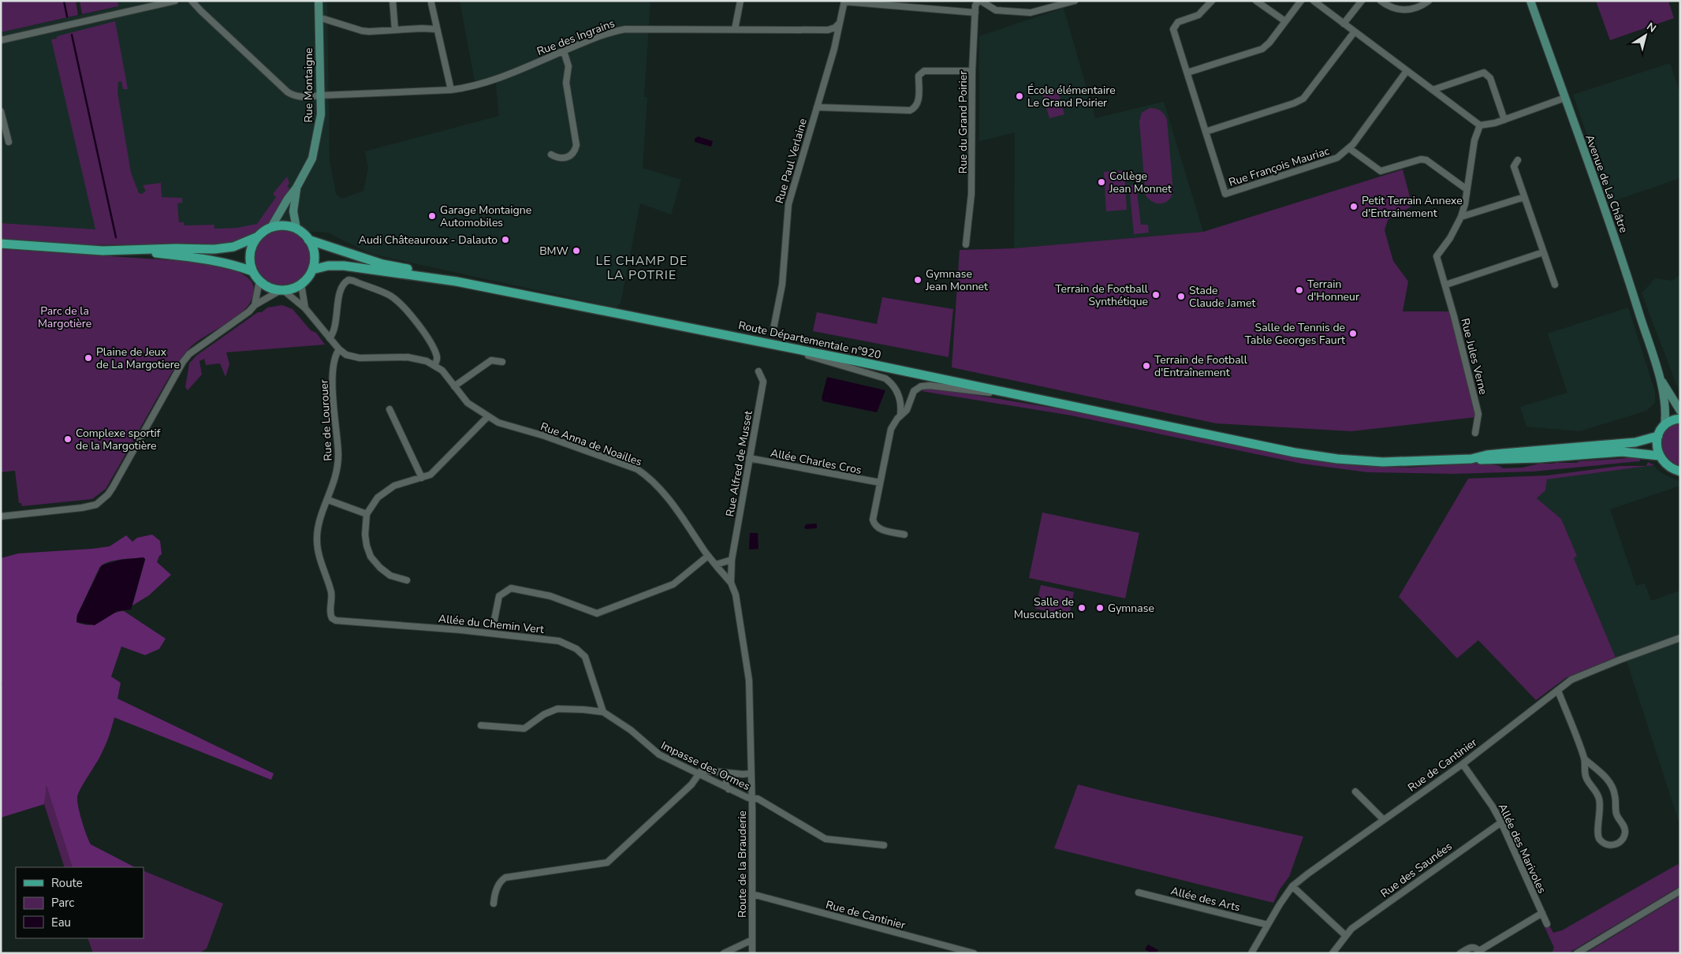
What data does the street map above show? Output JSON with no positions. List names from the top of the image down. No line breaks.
{"streets":{"main road":["Rue Montaigne","Avenue de La Châtre","Route Départementale n°920"],"street":["Rue des Ingrains","Rue du Grand Poirier","Rue Paul Verlaine","Rue François Mauriac","Rue Jules Verne","Rue de Lourouer","Rue Anna de Noailles","Allée Charles Cros","Rue Alfred de Musset","Allée du Chemin Vert","Rue de Cantinier","Impasse des Ormes","Allée des Marivoles","Route de la Brauderie","Rue des Saunées","Allée des Arts"]},"crossings":[["Rue des Ingrains","Rue Montaigne"],["Rue des Ingrains","Rue Paul Verlaine"],["Rue de Lourouer","Allée du Chemin Vert"],["Rue Anna de Noailles","Rue Alfred de Musset"],["Allée Charles Cros","Rue Alfred de Musset"],["Rue Alfred de Musset","Route de la Brauderie"],["Allée du Chemin Vert","Impasse des Ormes"],["Rue de Cantinier","Allée des Marivoles"],["Rue de Cantinier","Route de la Brauderie"],["Rue de Cantinier","Allée des Arts"],["Impasse des Ormes","Route de la Brauderie"],["Allée des Marivoles","Rue des Saunées"]],"districts":["LE CHAMP DE LA POTRIE"],"parks":["Parc de la Margotière"],"places":["École élémentaire Le Grand Poirier","Collège Jean Monnet","Petit Terrain Annexe d'Entrainement","Garage Montaigne Automobiles","Audi Châteauroux - Dalauto","BMW","Gymnase Jean Monnet","Terrain d'Honneur","Terrain de Football Synthétique","Stade Claude Jamet","Salle de Tennis de Table Georges Faurt","Plaine de Jeux de La Margotiere","Terrain de Football d'Entraînement","Complexe sportif de la Margotière","Salle de Musculation","Gymnase"],"legend":["Route","Parc","Eau"],"north":"top right"}
